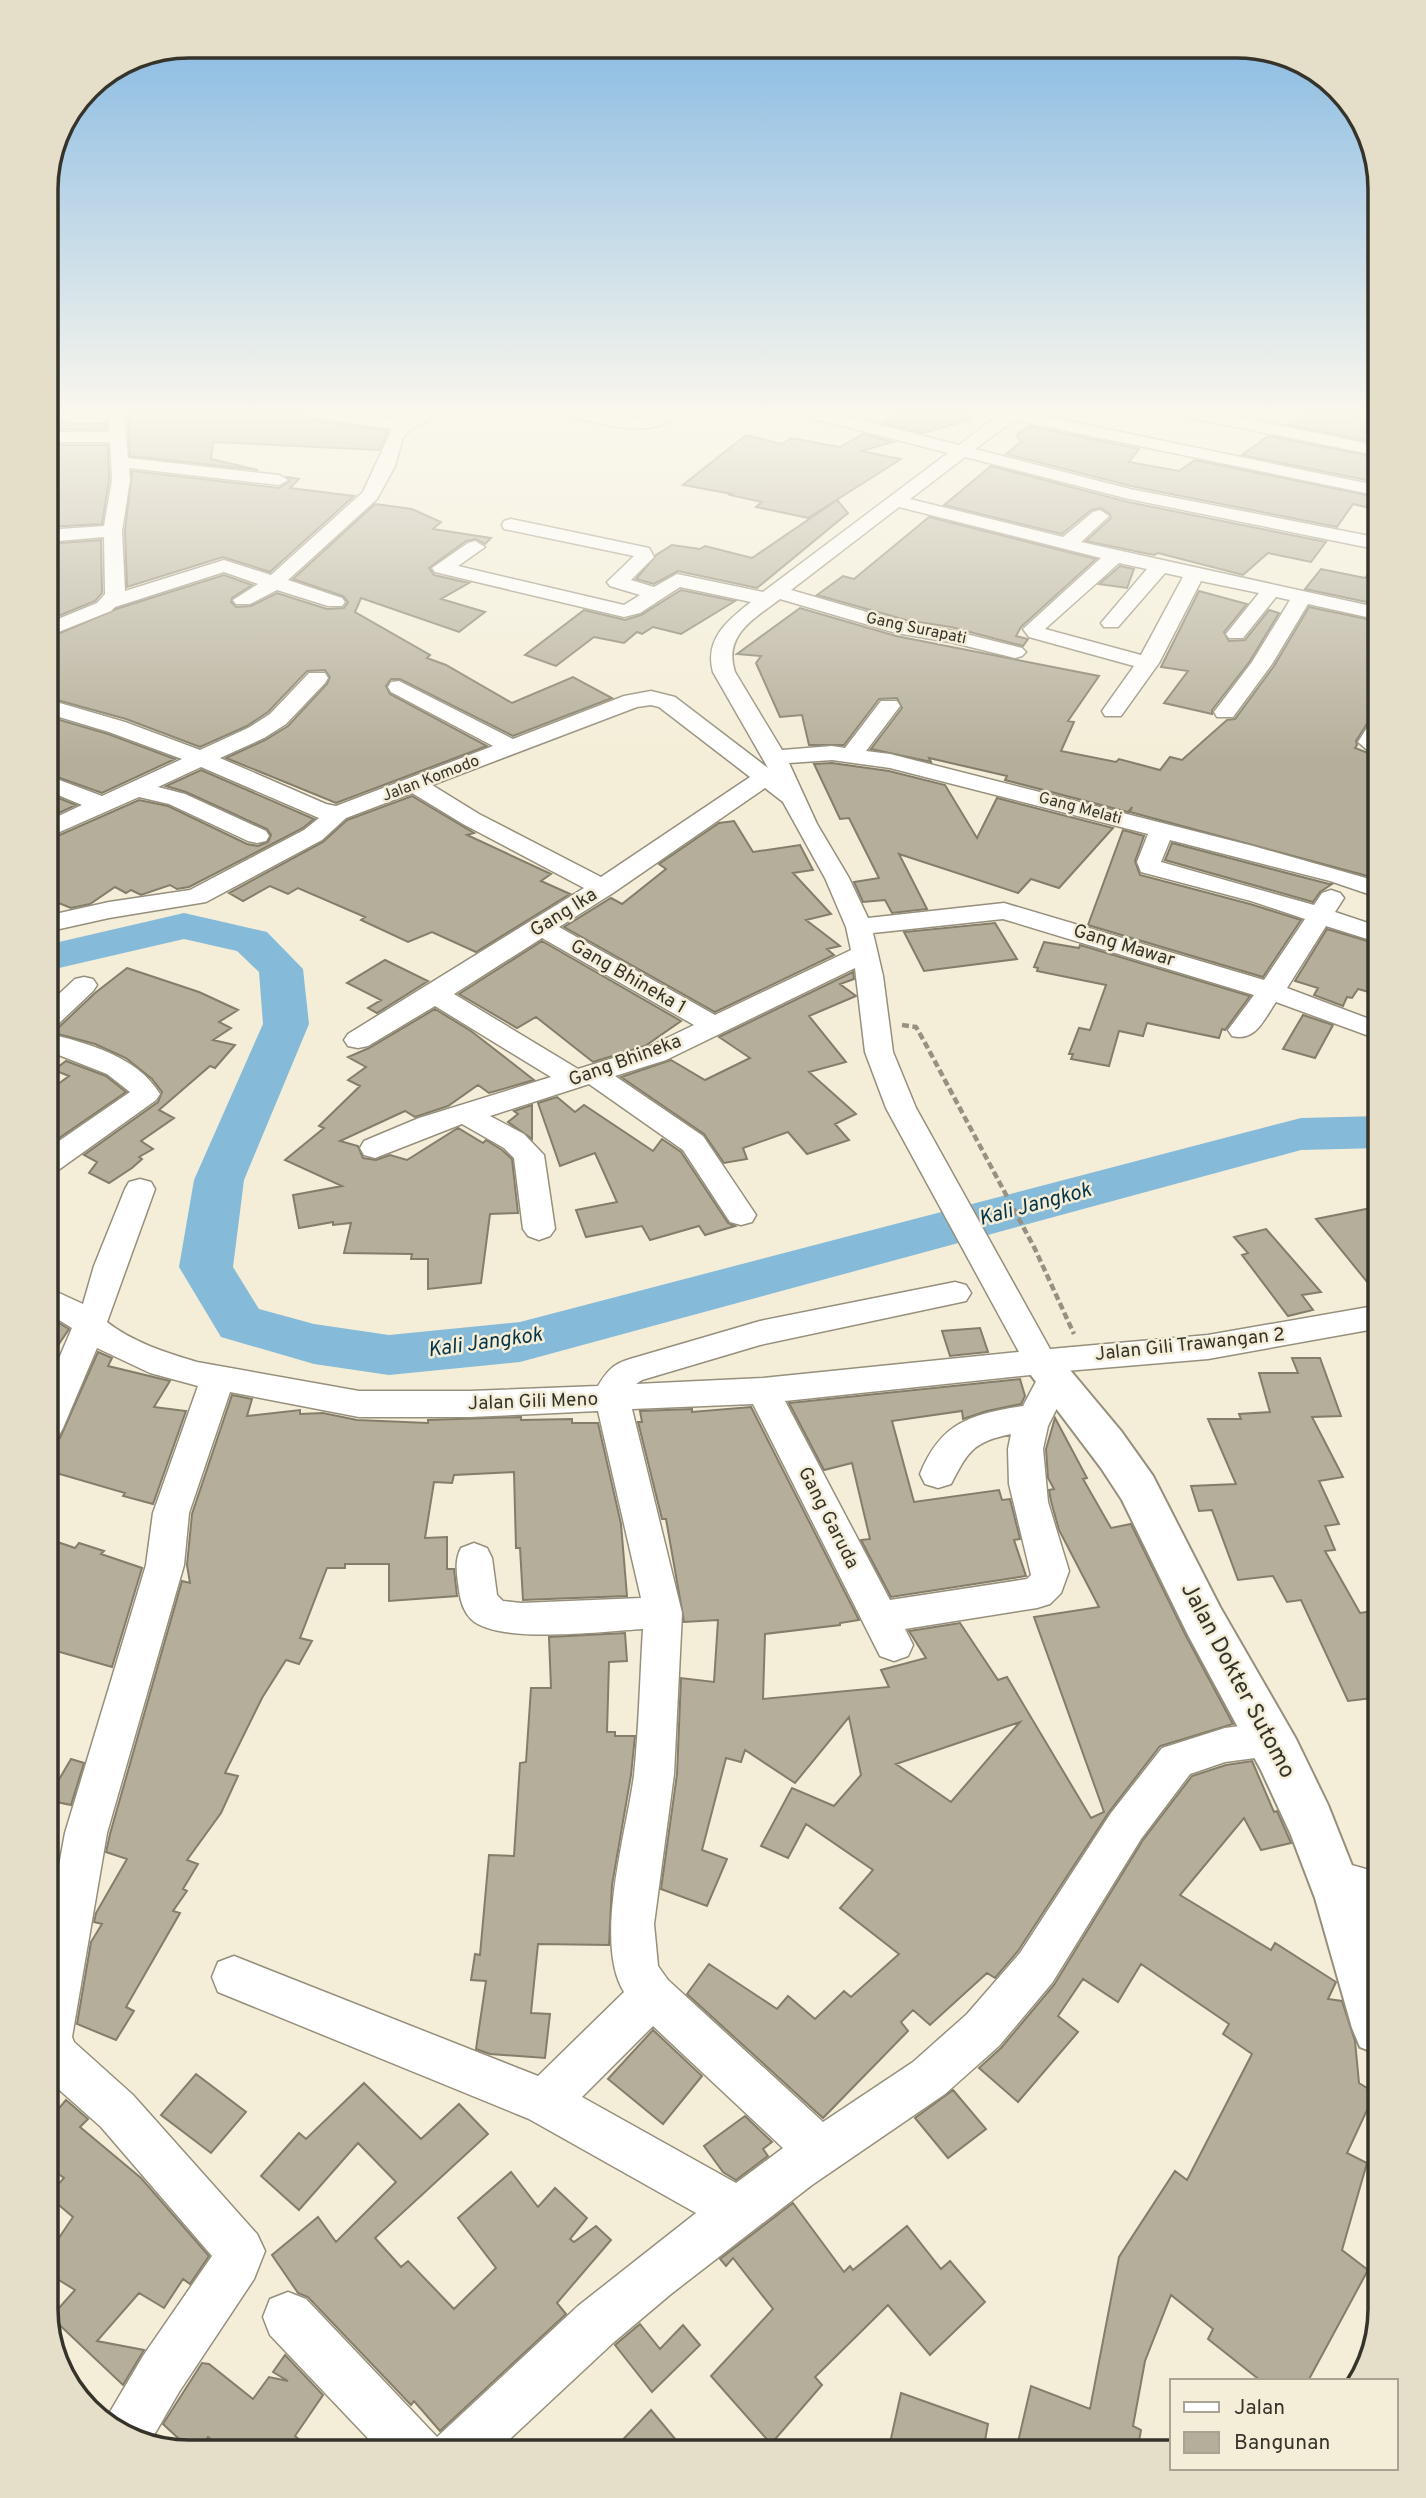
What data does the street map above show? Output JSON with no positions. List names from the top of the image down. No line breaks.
{"streets":{"main road":["Jalan Dokter Sutomo"],"street":["Gang Surapati","Jalan Komodo","Gang Melati","Gang Ika","Gang Mawar","Gang Bhineka 1","Gang Bhineka","Jalan Gili Trawangan 2","Jalan Gili Meno","Gang Garuda"]},"crossings":[["Jalan Komodo","Gang Melati"],["Jalan Komodo","Gang Ika"],["Jalan Komodo","Gang Mawar"],["Jalan Komodo","Gang Bhineka"],["Gang Melati","Gang Ika"],["Gang Ika","Gang Bhineka 1"],["Gang Mawar","Gang Bhineka"],["Gang Bhineka 1","Gang Bhineka"],["Jalan Gili Trawangan 2","Jalan Gili Meno"],["Jalan Gili Trawangan 2","Gang Garuda"],["Jalan Gili Trawangan 2","Jalan Dokter Sutomo"],["Jalan Gili Meno","Gang Garuda"],["Jalan Gili Meno","Jalan Dokter Sutomo"],["Gang Garuda","Jalan Dokter Sutomo"]],"water":["Kali Jangkok"],"legend":["Jalan","Bangunan"]}
